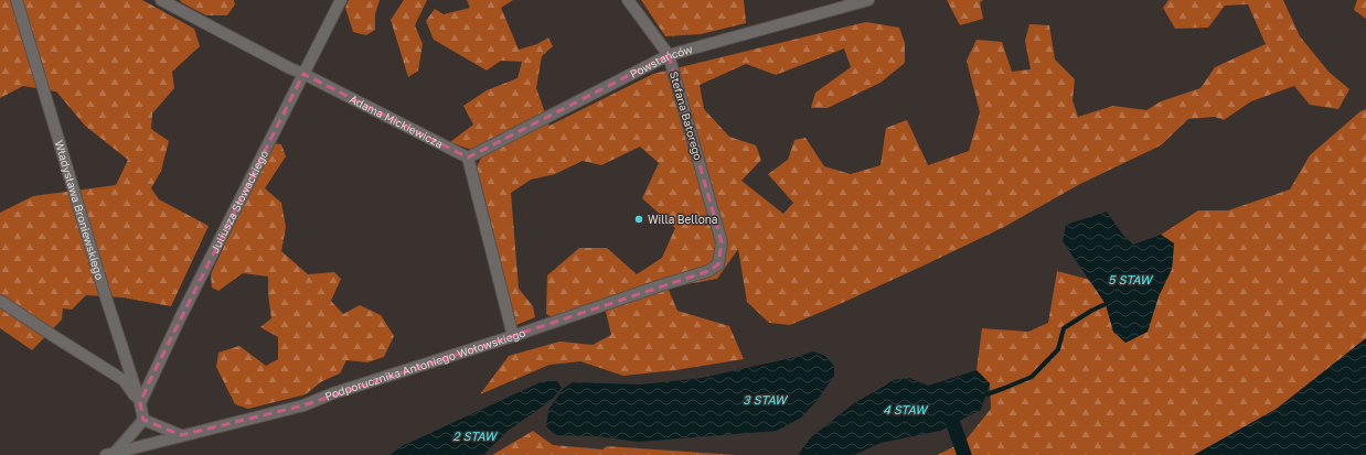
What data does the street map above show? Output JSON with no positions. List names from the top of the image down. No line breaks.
{"streets":{"street":["Powstańców","Stefana Batorego","Adama Mickiewicza","Juliusza Słowackiego","Władysława Broniewskiego","Podporucznika Antoniego Wołowskiego"]},"crossings":[["Powstańców","Stefana Batorego"],["Powstańców","Adama Mickiewicza"],["Stefana Batorego","Podporucznika Antoniego Wołowskiego"],["Adama Mickiewicza","Juliusza Słowackiego"],["Juliusza Słowackiego","Władysława Broniewskiego"]],"water":["5 STAW","3 STAW","4 STAW","2 STAW"],"places":["Willa Bellona"]}
